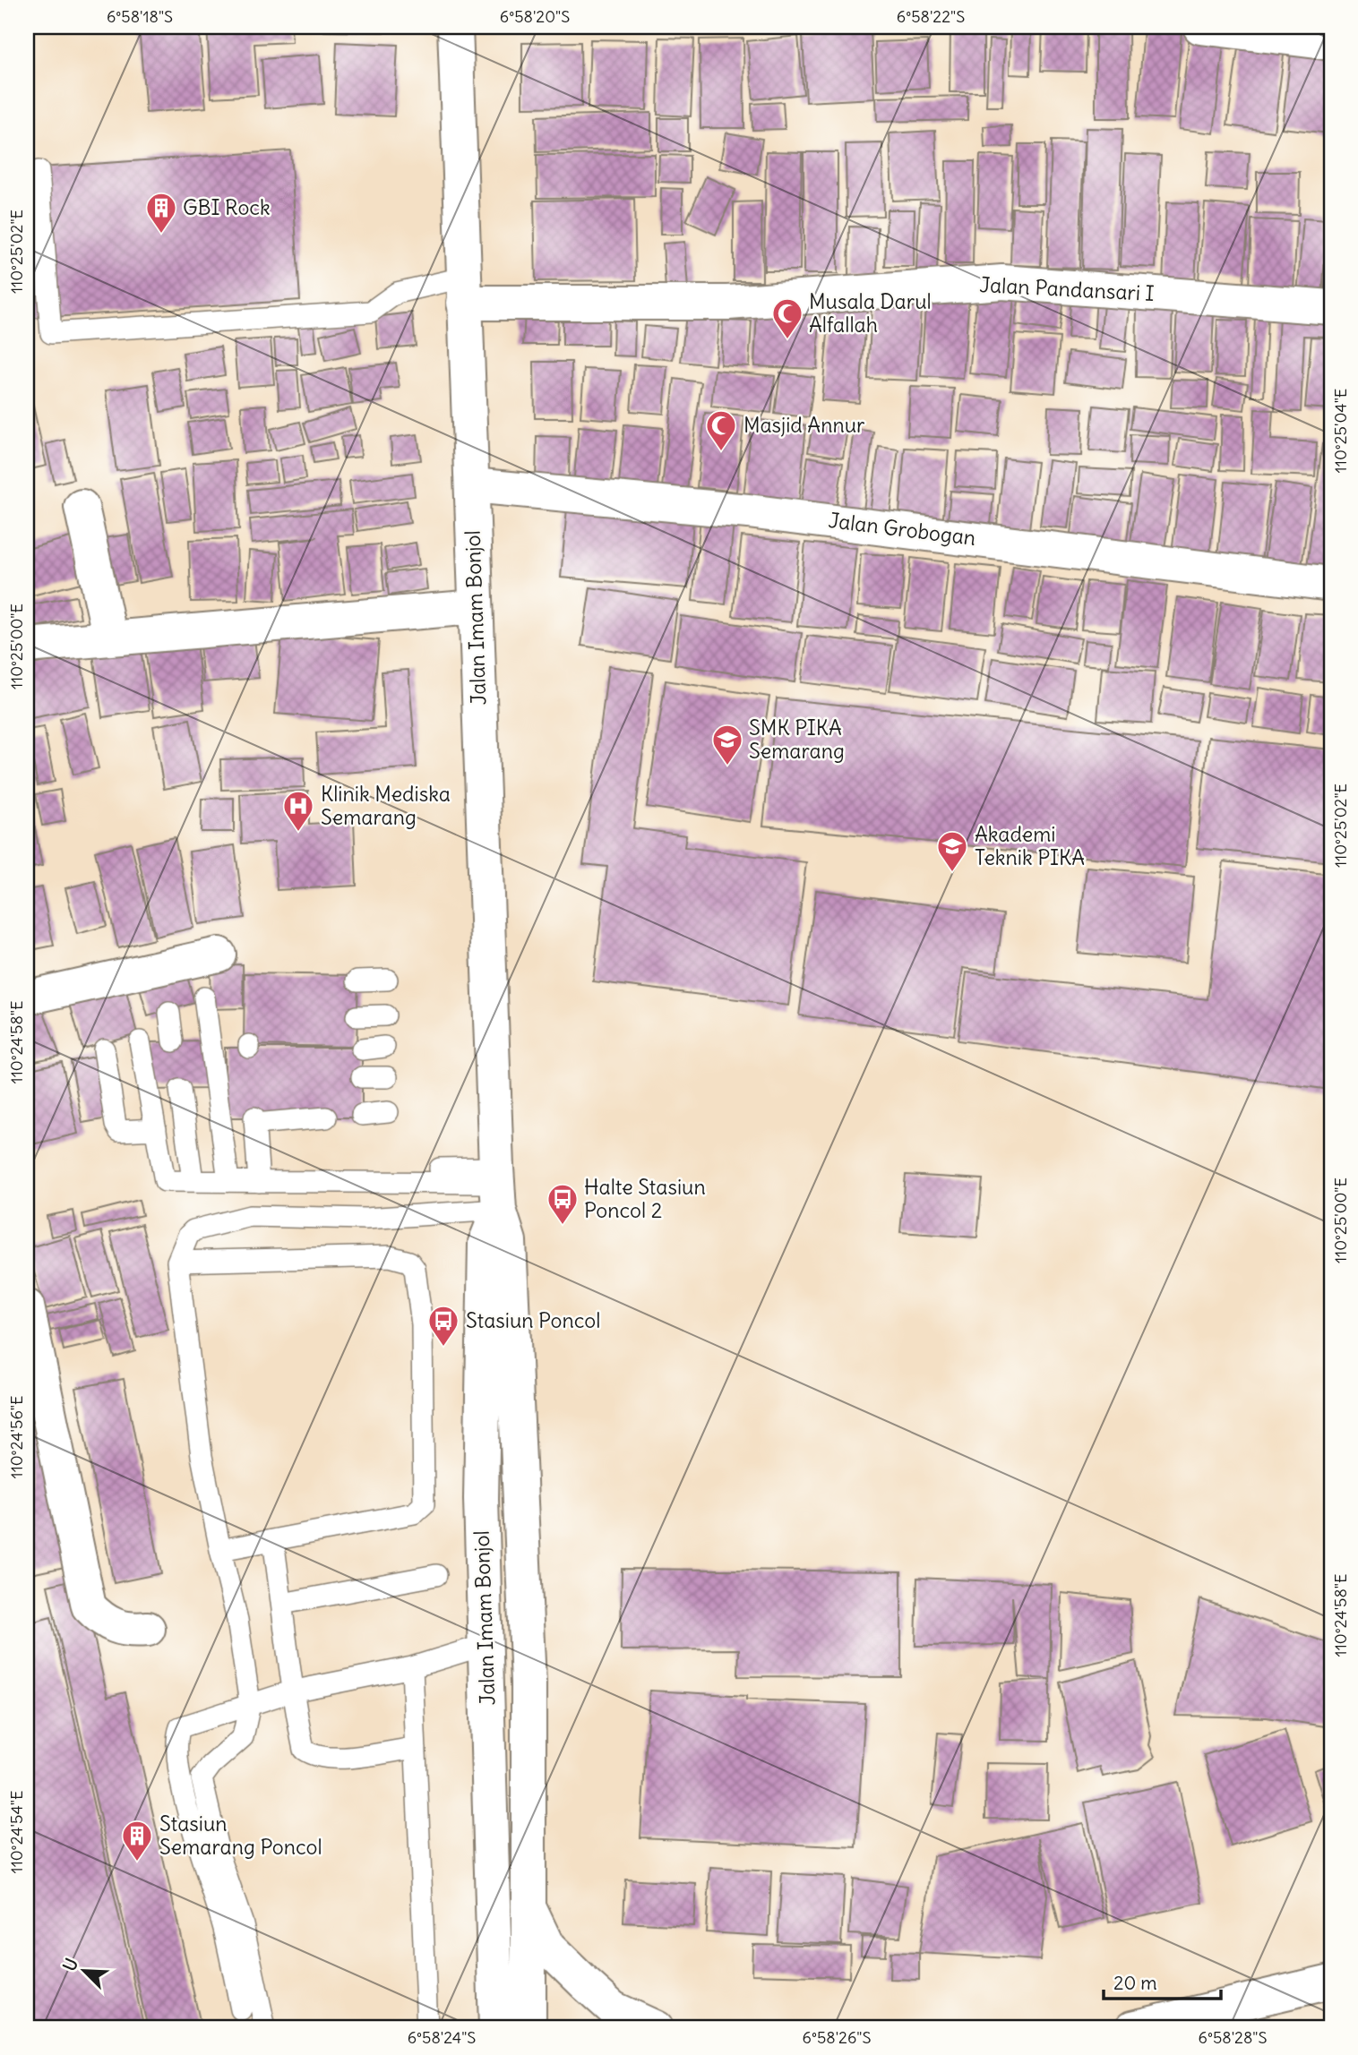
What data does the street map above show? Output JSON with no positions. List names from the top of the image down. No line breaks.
{"streets":{"main road":["Jalan Pandansari I","Jalan Grobogan","Jalan Imam Bonjol"]},"crossings":[["Jalan Pandansari I","Jalan Imam Bonjol"],["Jalan Grobogan","Jalan Imam Bonjol"]],"places":{"building":["GBI Rock","Stasiun Semarang Poncol"],"mosque":["Musala Darul Alfallah","Masjid Annur"],"school or university":["SMK PIKA Semarang","Akademi Teknik PIKA"],"hospital":["Klinik Mediska Semarang"],"bus stop":["Halte Stasiun Poncol 2","Stasiun Poncol"]},"scale_bar":"20 m","north":"top left","coordinates":["6°58'18\"S","6°58'20\"S","6°58'22\"S","110°25'02\"E","110°25'04\"E","110°25'00\"E","110°24'58\"E","110°24'56\"E","110°24'54\"E","6°58'24\"S","6°58'26\"S","6°58'28\"S"]}
